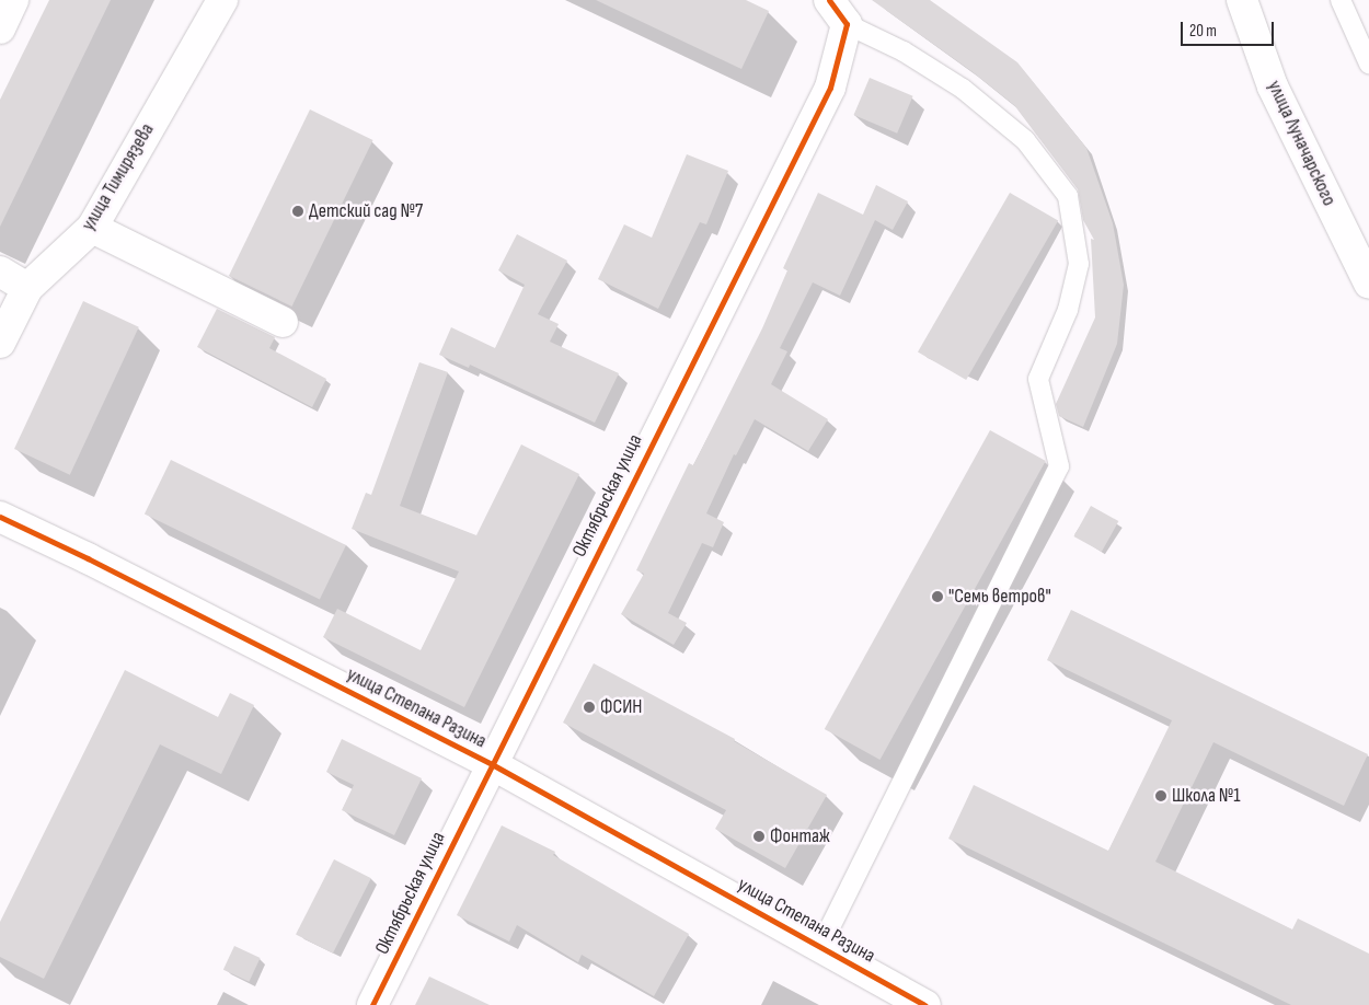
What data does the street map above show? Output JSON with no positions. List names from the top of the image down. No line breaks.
{"streets":{"street":["улица Луначарского","улица Тимирязева","Октябрьская улица","улица Степана Разина"]},"crossings":[["Октябрьская улица","улица Степана Разина"]],"places":["Детский сад №7","\"Семь ветров\"","ФСИН","Школа №1","Фонтаж"],"scale_bar":"20 m"}
